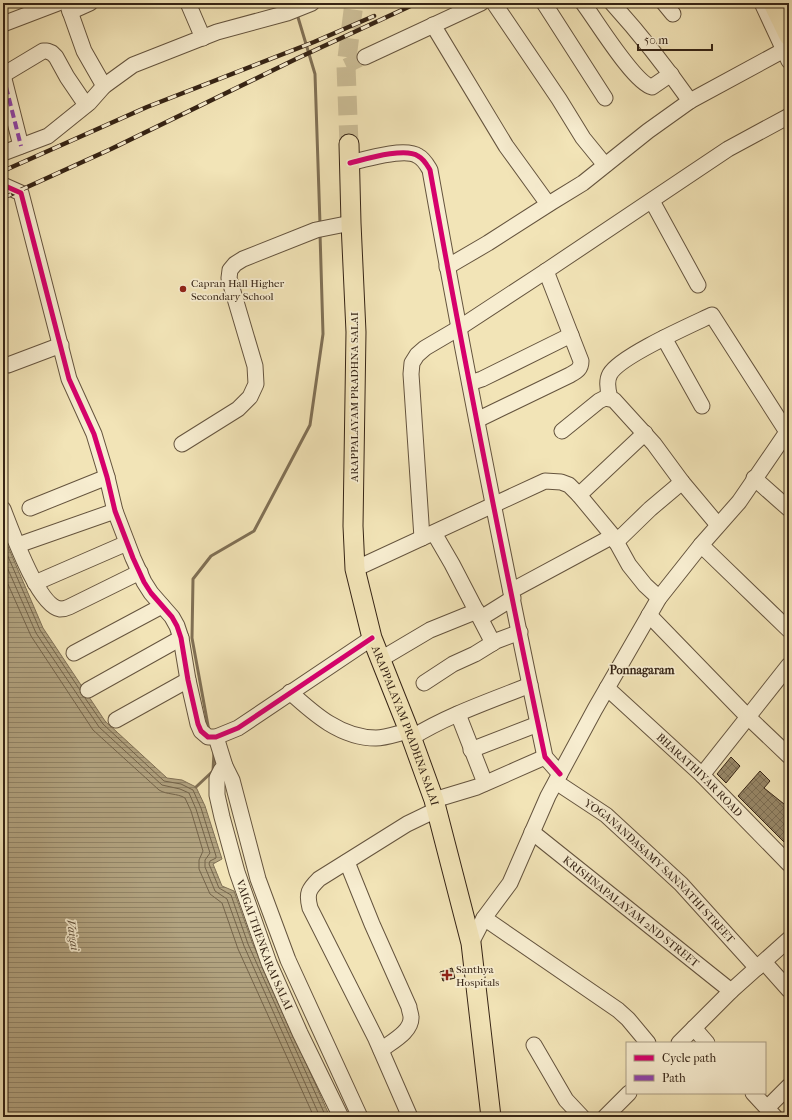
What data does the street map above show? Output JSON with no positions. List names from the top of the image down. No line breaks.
{"streets":{"main road":["ARAPPALAYAM PRADHNA SALAI"],"street":["BHARATHIYAR ROAD","YOGANANDASAMY SANNATHI STREET","KRISHNAPALAYAM 2ND STREET","VAIGAI THENKARAI SALAI"]},"districts":["Ponnagaram"],"water":["Vaigai"],"places":{"other":["Capran Hall Higher Secondary School"],"health":["Santhya Hospitals"]},"legend":["Cycle path","Path"],"scale_bar":"50 m"}
